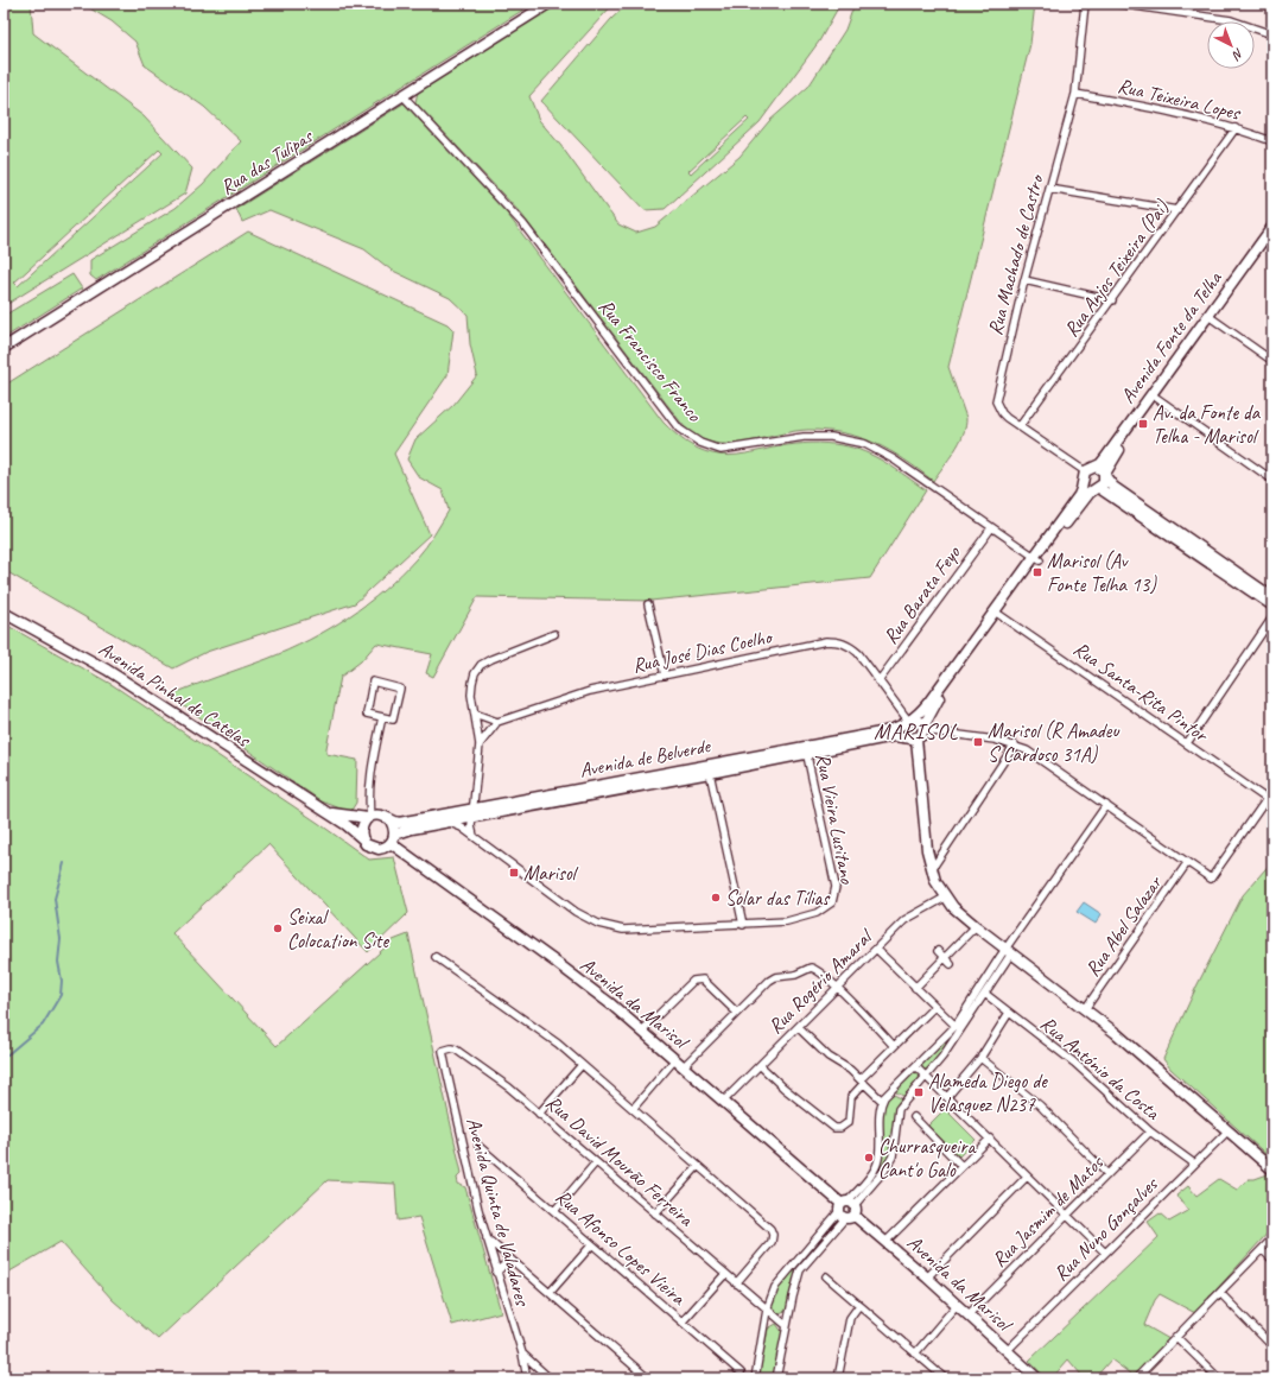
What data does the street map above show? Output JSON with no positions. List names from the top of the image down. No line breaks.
{"streets":{"main road":["Rua das Tulipas","Avenida Fonte da Telha","Avenida Pinhal de Catelas","Avenida de Belverde","Avenida da Marisol"],"street":["Rua Teixeira Lopes","Rua Machado de Castro","Rua Anjos Teixeira (Pai)","Rua Francisco Franco","Rua Barata Feyo","Rua José Dias Coelho","Rua Santa-Rita Pintor","Rua Vieira Lusitano","Rua Abel Salazar","Rua Rogério Amaral","Rua António da Costa","Rua David Mourão Ferreira","Avenida Quinta de Valadares","Rua Jasmim de Matos","Rua Nuno Gonçalves","Rua Afonso Lopes Vieira"]},"crossings":[["Rua Teixeira Lopes","Rua Machado de Castro"],["Rua Teixeira Lopes","Rua Anjos Teixeira (Pai)"],["Rua das Tulipas","Rua Francisco Franco"],["Rua Machado de Castro","Rua Anjos Teixeira (Pai)"],["Rua Machado de Castro","Avenida Fonte da Telha"],["Avenida Fonte da Telha","Rua Francisco Franco"],["Avenida Fonte da Telha","Rua José Dias Coelho"],["Avenida Fonte da Telha","Rua Santa-Rita Pintor"],["Avenida Fonte da Telha","Avenida de Belverde"],["Rua Francisco Franco","Rua Barata Feyo"],["Rua Barata Feyo","Rua José Dias Coelho"],["Rua José Dias Coelho","Avenida de Belverde"],["Avenida Pinhal de Catelas","Avenida de Belverde"],["Avenida Pinhal de Catelas","Avenida da Marisol"],["Avenida de Belverde","Rua Vieira Lusitano"],["Avenida de Belverde","Avenida da Marisol"],["Rua Rogério Amaral","Avenida da Marisol"],["Avenida da Marisol","Rua Jasmim de Matos"],["Avenida da Marisol","Rua Nuno Gonçalves"],["Rua António da Costa","Rua Jasmim de Matos"],["Rua António da Costa","Rua Nuno Gonçalves"],["Rua David Mourão Ferreira","Avenida Quinta de Valadares"]],"districts":["MARISOL"],"places":{"transit":["Av. da Fonte da Telha - Marisol","Marisol (Av Fonte Telha 13)","Marisol (R Amadeu S Cardoso 31A)","Marisol","Alameda Diego de Velasquez N237"],"other":["Solar das Tílias","Seixal Colocation Site","Churrasqueira Cant'o Galo"]},"north":"bottom right"}
